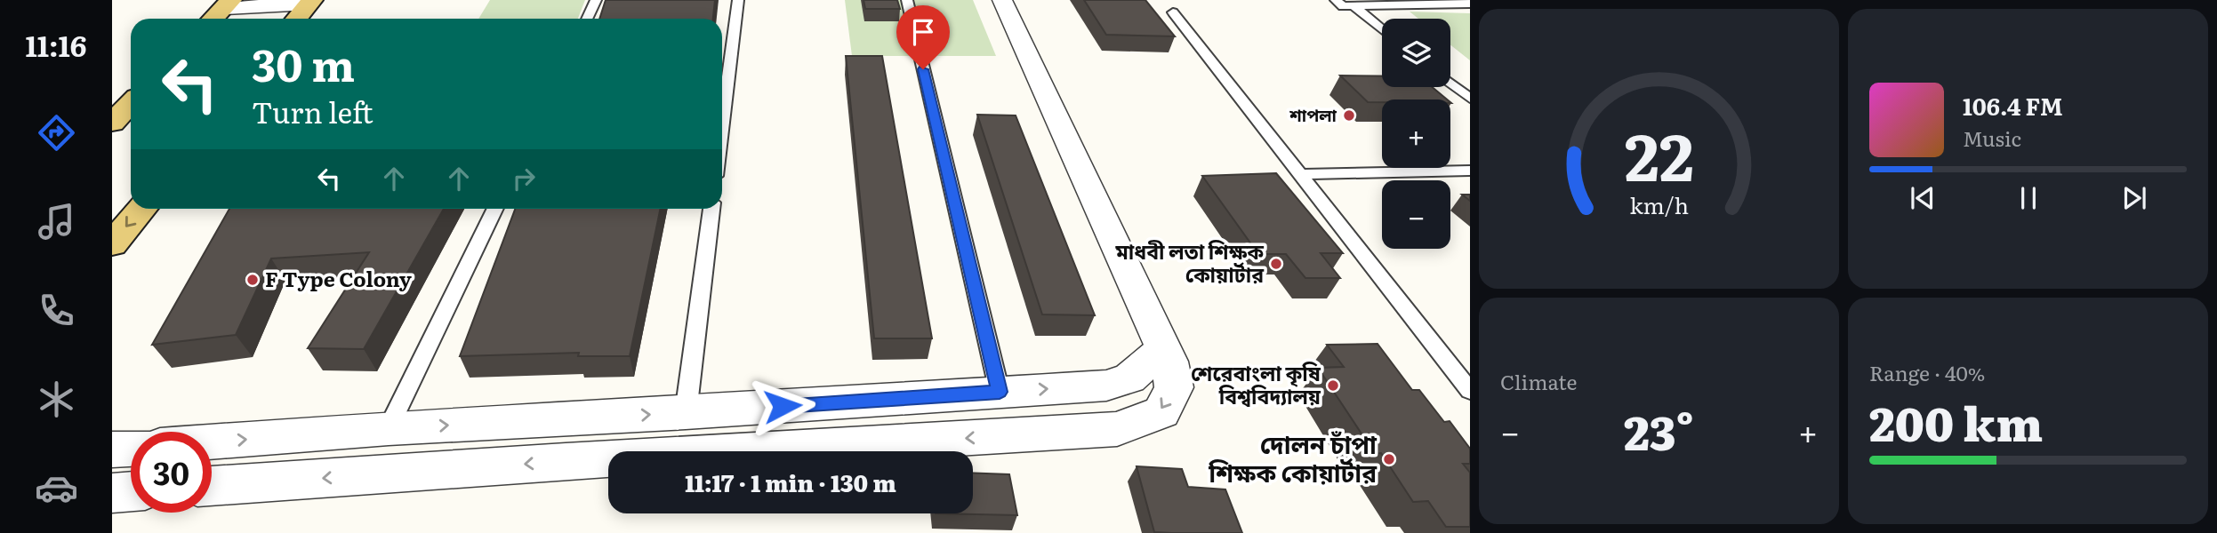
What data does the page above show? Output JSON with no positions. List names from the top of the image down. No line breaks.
{"places":["শাপলা","মাধবী লতা শিক্ষক কোয়ার্টার","F Type Colony","শেরেবাংলা কৃষি বিশ্ববিদ্যালয়","দোলন চাঁপা শিক্ষক কোয়ার্টার"],"page":{"tabs":"11:16","map_buttons":["+","−"],"turn":["30 m","Turn left"],"song":["106.4 FM","Music"],"tile":["Climate",["Range · 40%","200 km"]],"heat":["−","23°","+"],"limit":"30","trip":"11:17 · 1 min · 130 m","gauge":["22","km/h"]}}
